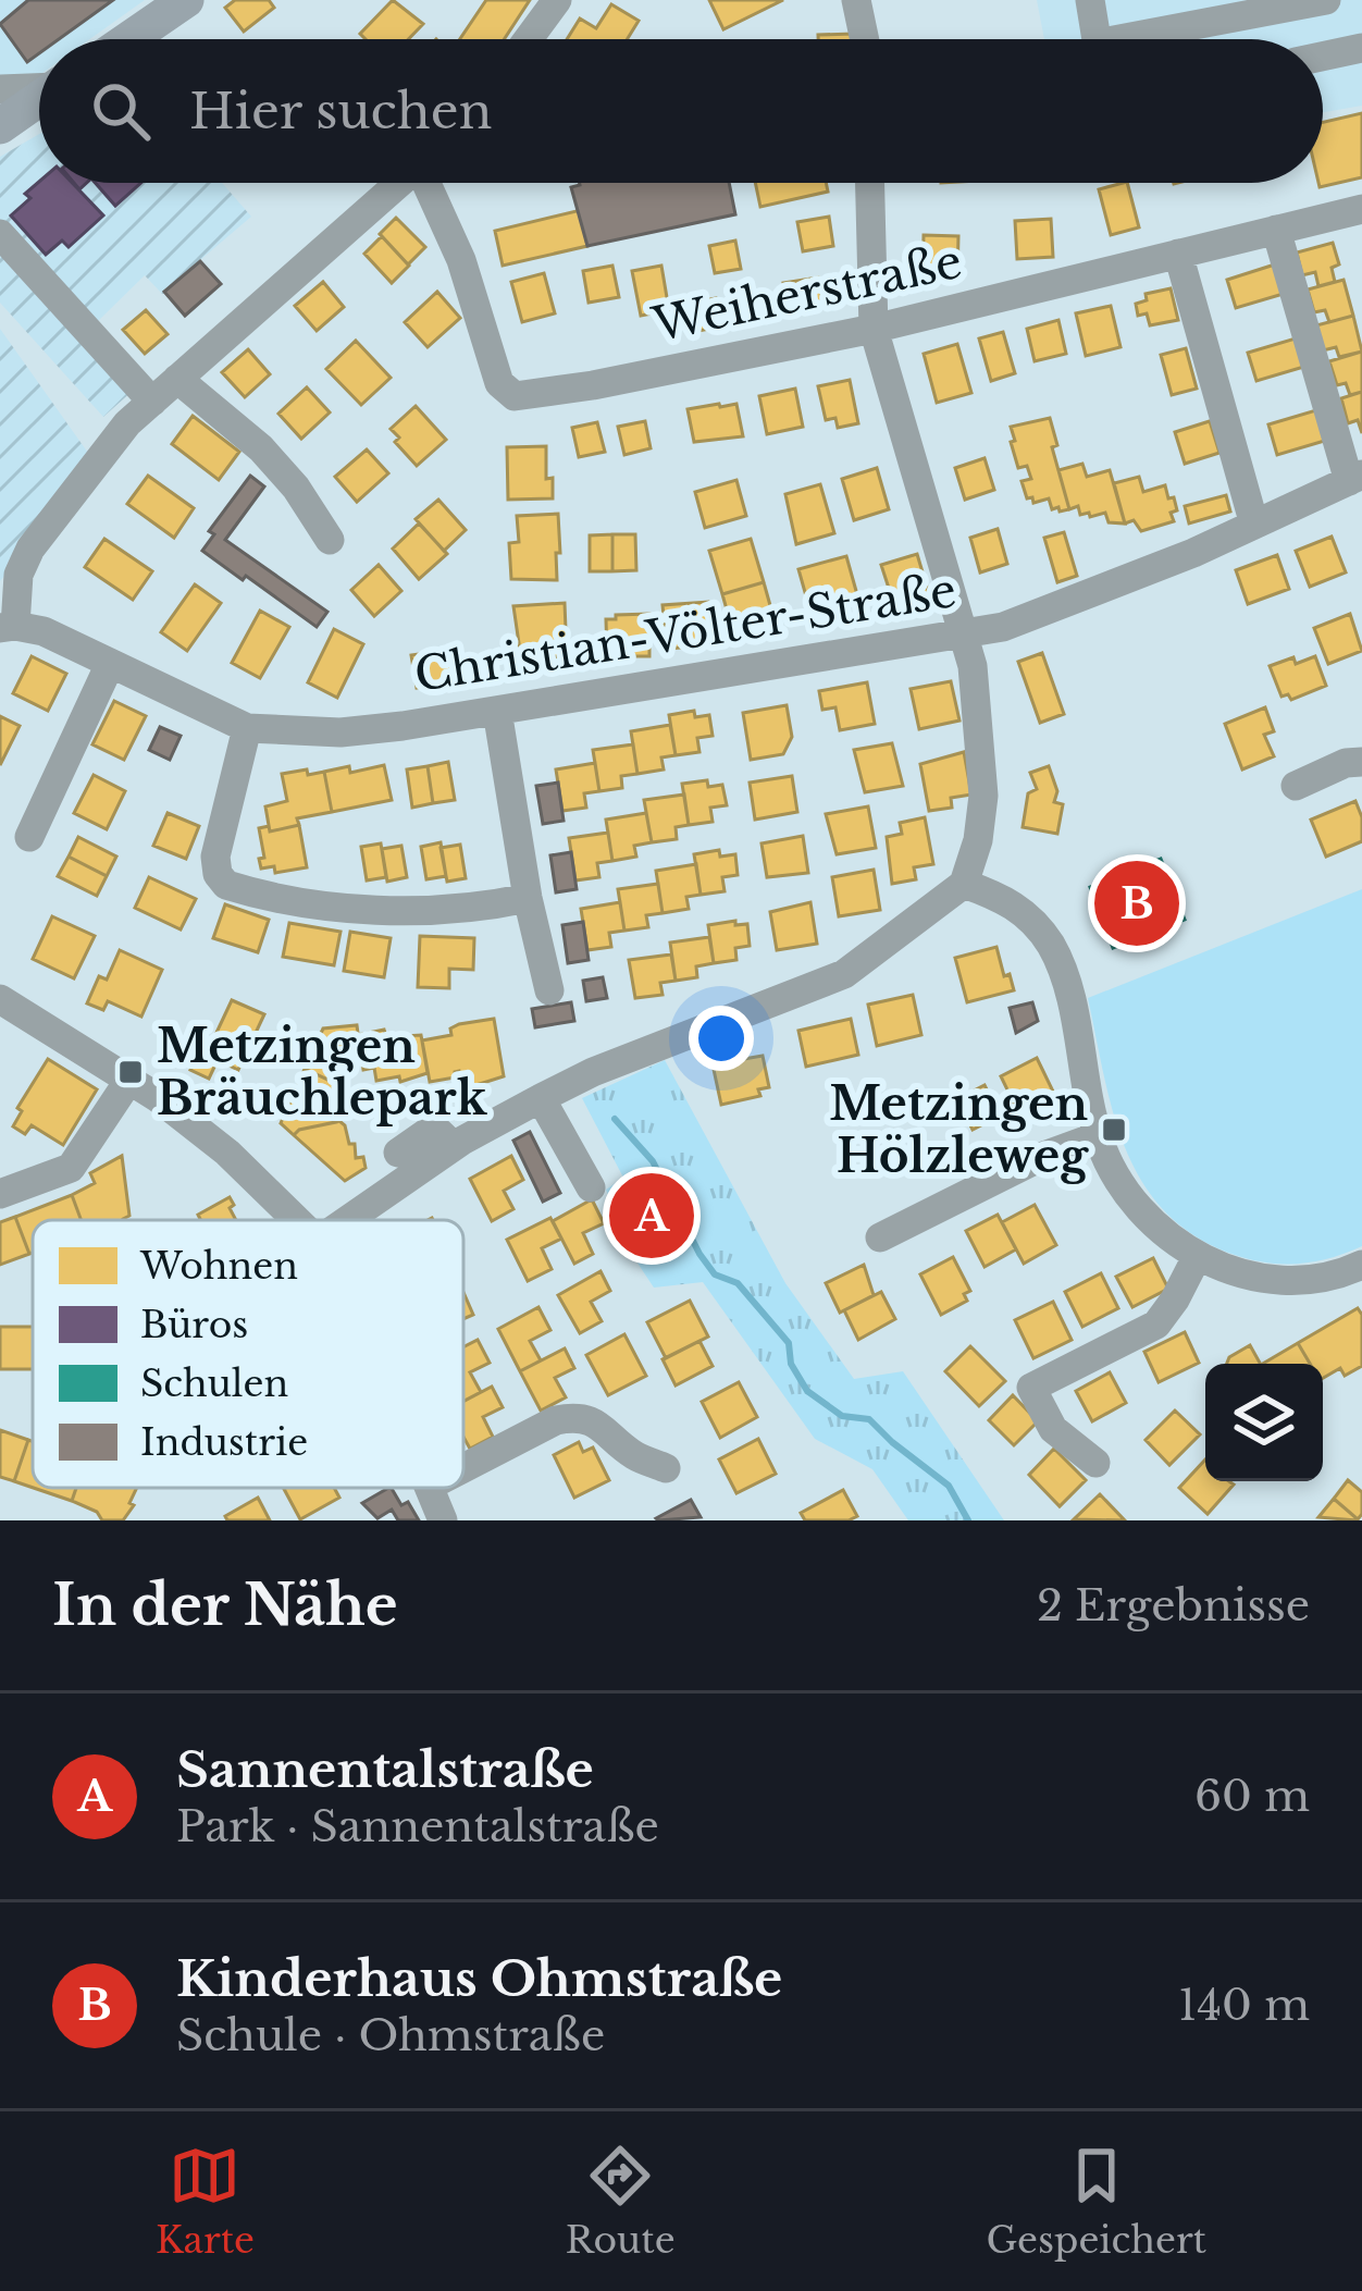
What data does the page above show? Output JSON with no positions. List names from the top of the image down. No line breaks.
{"streets":{"street":["Weiherstraße","Christian-Völter-Straße"]},"places":{"transit":["Metzingen Bräuchlepark","Metzingen Hölzleweg"]},"legend":["Wohnen","Büros","Schulen","Industrie"],"page":{"search":"Hier suchen","pins":["B","A"],"heading":["In der Nähe","2 Ergebnisse"],"list":[{"mark":"A","name":"Sannentalstraße","note":"Park · Sannentalstraße","value":"60 m"},{"mark":"B","name":"Kinderhaus Ohmstraße","note":"Schule · Ohmstraße","value":"140 m"}],"nav":["Karte","Route","Gespeichert"]}}
